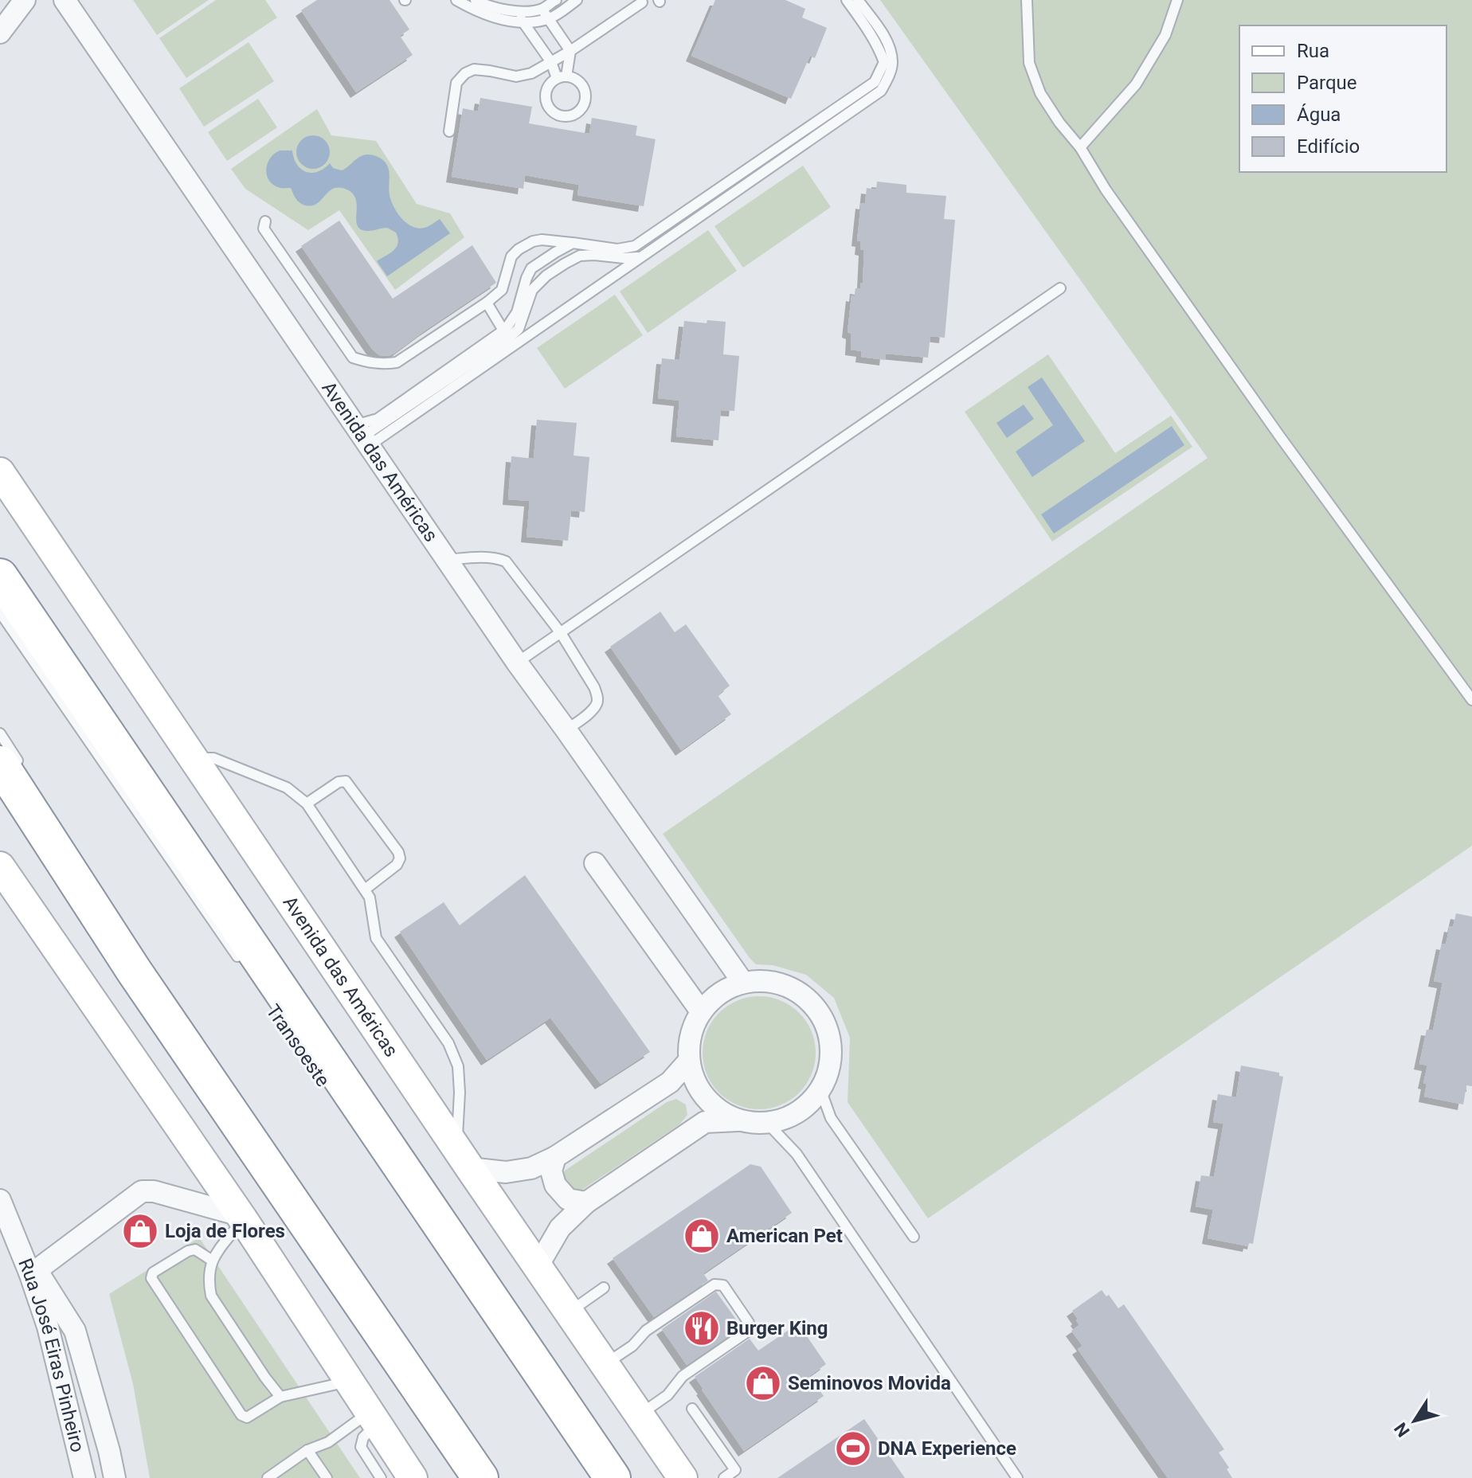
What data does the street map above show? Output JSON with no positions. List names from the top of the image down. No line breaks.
{"streets":{"main road":["Avenida das Américas"],"street":["Rua José Eiras Pinheiro"]},"places":{"shop":["Loja de Flores","American Pet","Seminovos Movida"],"restaurant":["Burger King"],"sports":["DNA Experience"]},"legend":["Rua","Parque","Água","Edifício"],"north":"bottom left"}
